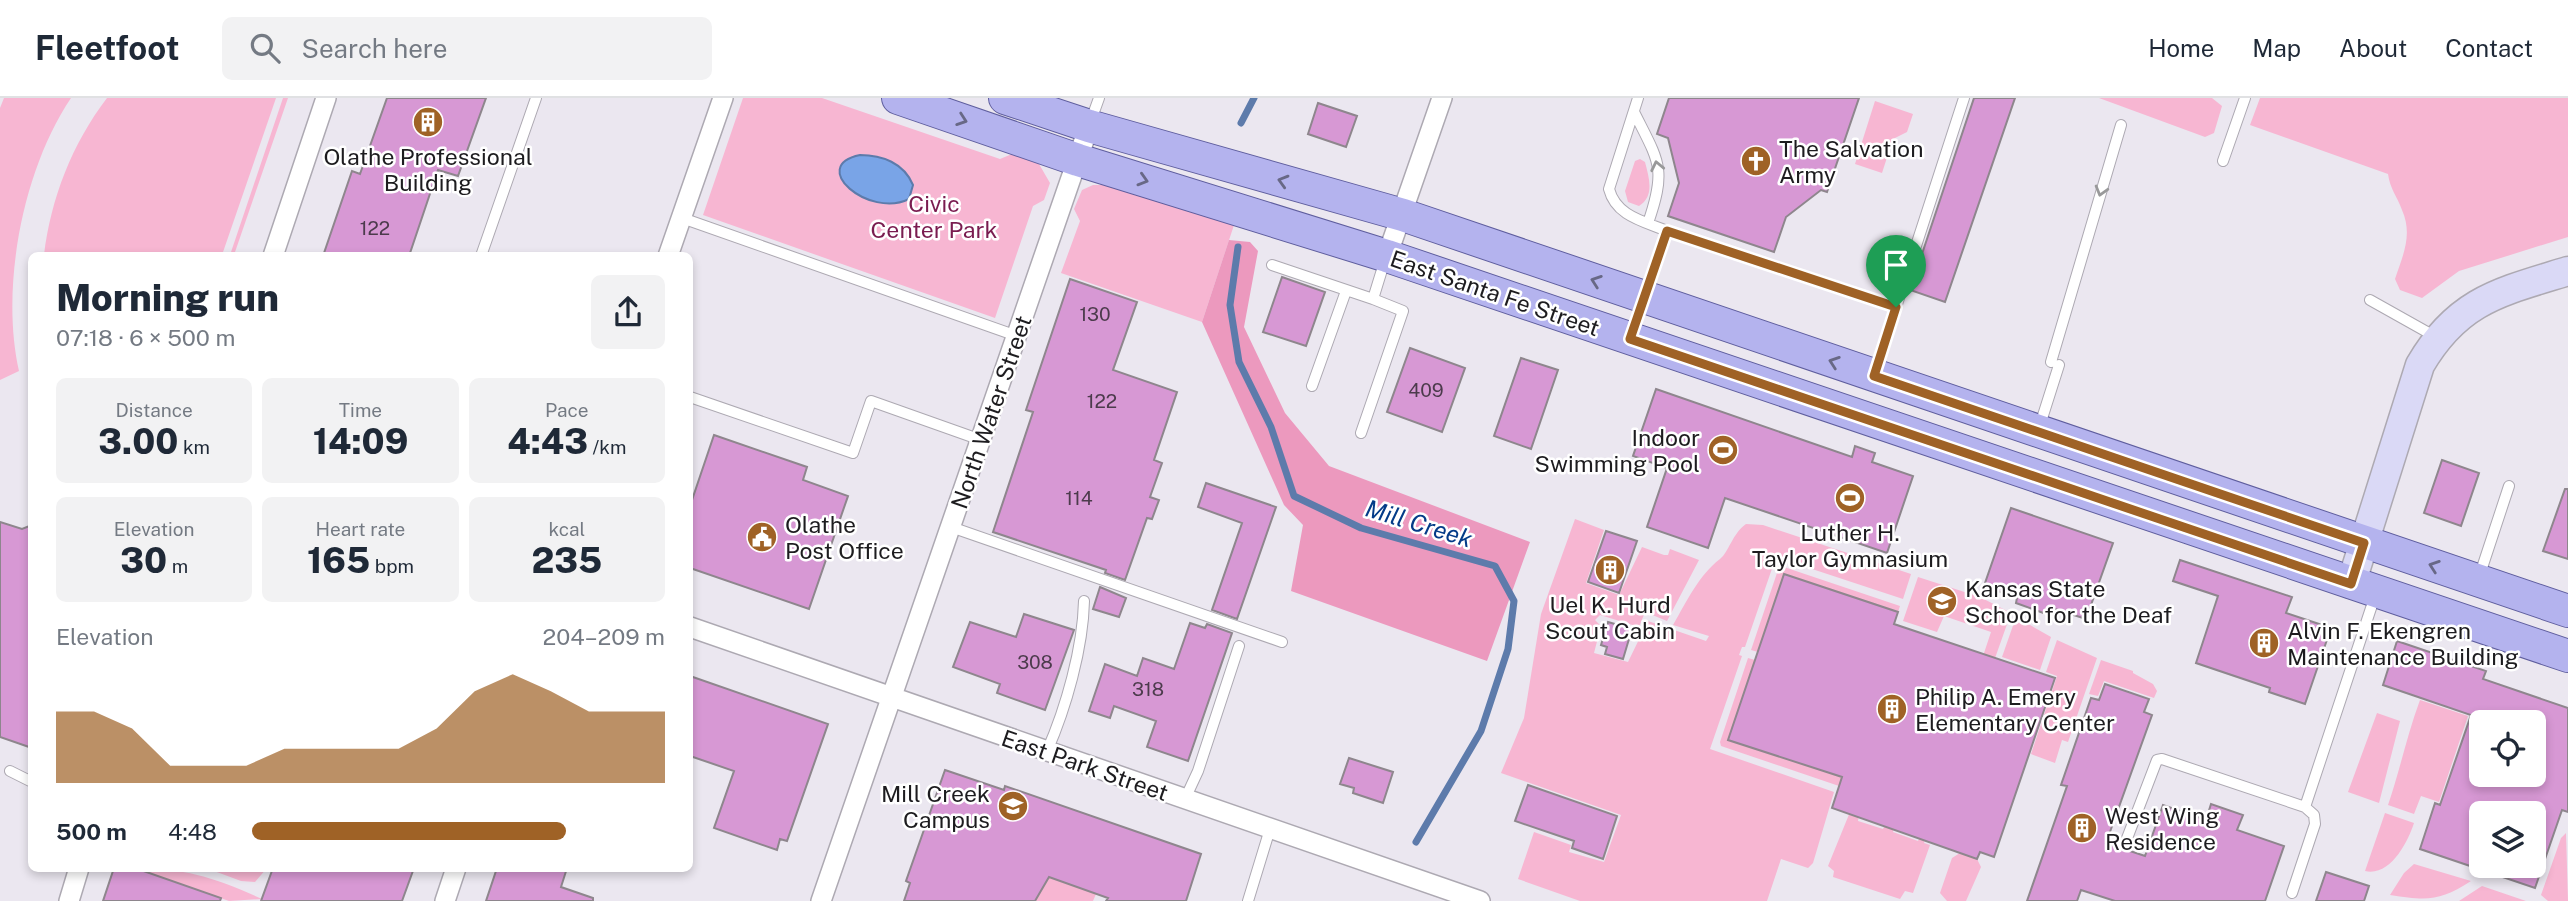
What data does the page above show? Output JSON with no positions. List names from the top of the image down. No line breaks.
{"streets":{"main road":["East Santa Fe Street"],"street":["North Water Street","East Park Street"]},"crossings":[["East Santa Fe Street","North Water Street"],["North Water Street","East Park Street"]],"water":["Mill Creek"],"parks":["Civic Center Park"],"places":{"building":["Olathe Professional Building","Uel K. Hurd Scout Cabin","Alvin F. Ekengren Maintenance Building","Philip A. Emery Elementary Center","West Wing Residence"],"church":["The Salvation Army"],"sports":["Indoor Swimming Pool","Luther H. Taylor Gymnasium"],"public building":["Olathe Post Office"],"school or university":["Kansas State School for the Deaf","Mill Creek Campus"]},"house_numbers":["122","130","409","122","114","308","318"],"page":{"header":"Fleetfoot","search":"Search here","nav":["Home","Map","About","Contact"],"heading":["Morning run","07:18 · 6 × 500 m"],"stats":[["Distance","3.00 km"],["Time","14:09"],["Pace","4:43 /km"],["Elevation","30 m"],["Heart rate","165 bpm"],["kcal","235"]],"chart":["Elevation","204–209 m"],"list":[{"name":"500 m","note":"4:48"}]}}
